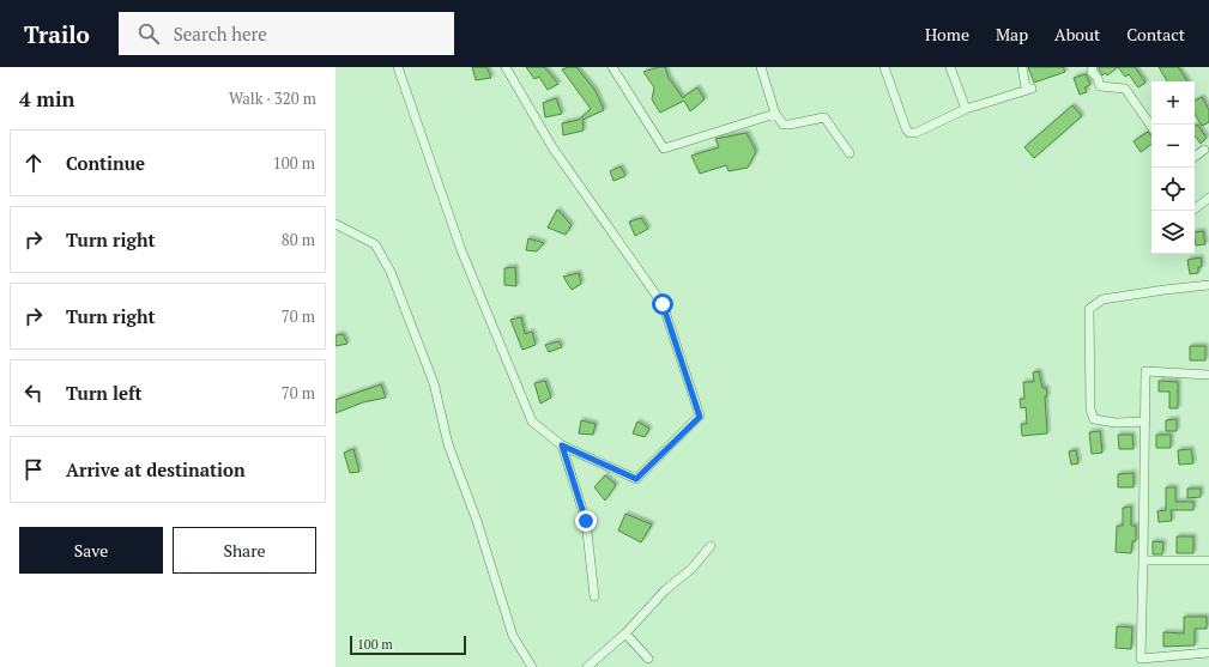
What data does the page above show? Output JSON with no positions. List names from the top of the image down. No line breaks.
{"scale_bar":"100 m","page":{"header":"Trailo","search":"Search here","nav":["Home","Map","About","Contact"],"heading":["4 min","Walk · 320 m"],"map_buttons":["+","−"],"list":[["Continue","100 m"],["Turn right","80 m"],["Turn right","70 m"],["Turn left","70 m"],"Arrive at destination"],"buttons":["Save","Share"],"scale":"100 m"}}
